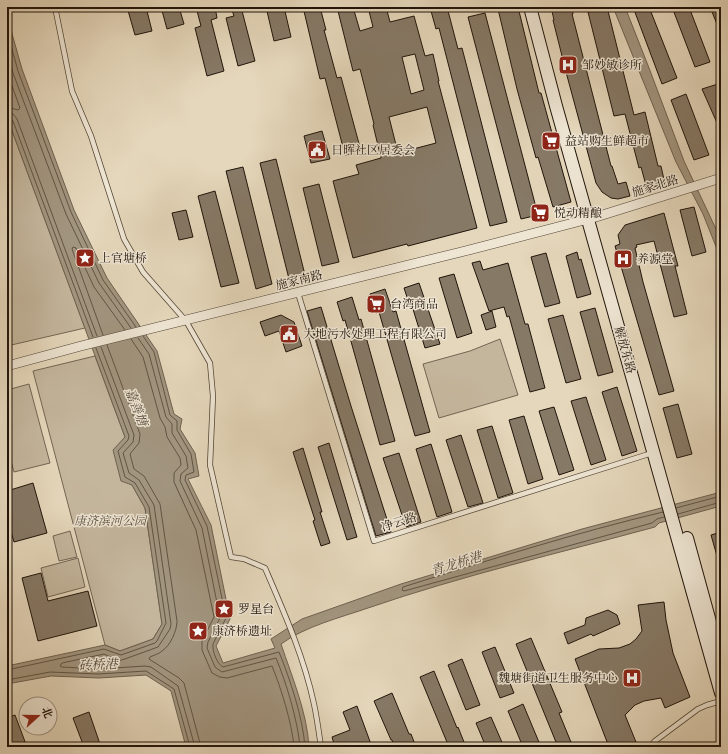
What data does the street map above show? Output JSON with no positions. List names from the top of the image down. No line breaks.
{"streets":{"main road":["解放东路"],"street":["施家北路","施家南路"],"lane":["净云路"]},"crossings":[["施家北路","施家南路"],["施家北路","解放东路"],["施家南路","解放东路"],["施家南路","净云路"],["解放东路","净云路"]],"water":["嘉善塘","青龙桥港","砖桥港"],"parks":["康济滨河公园"],"places":{"hospital":["邹妙敏诊所","养源堂","魏塘街道卫生服务中心"],"supermarket":["益站购生鲜超市","悦动精酿","台湾商品"],"public building":["日晖社区居委会","大地污水处理工程有限公司"],"place":["上官塘桥","罗星台","康济桥遗址"]},"north":"right"}
